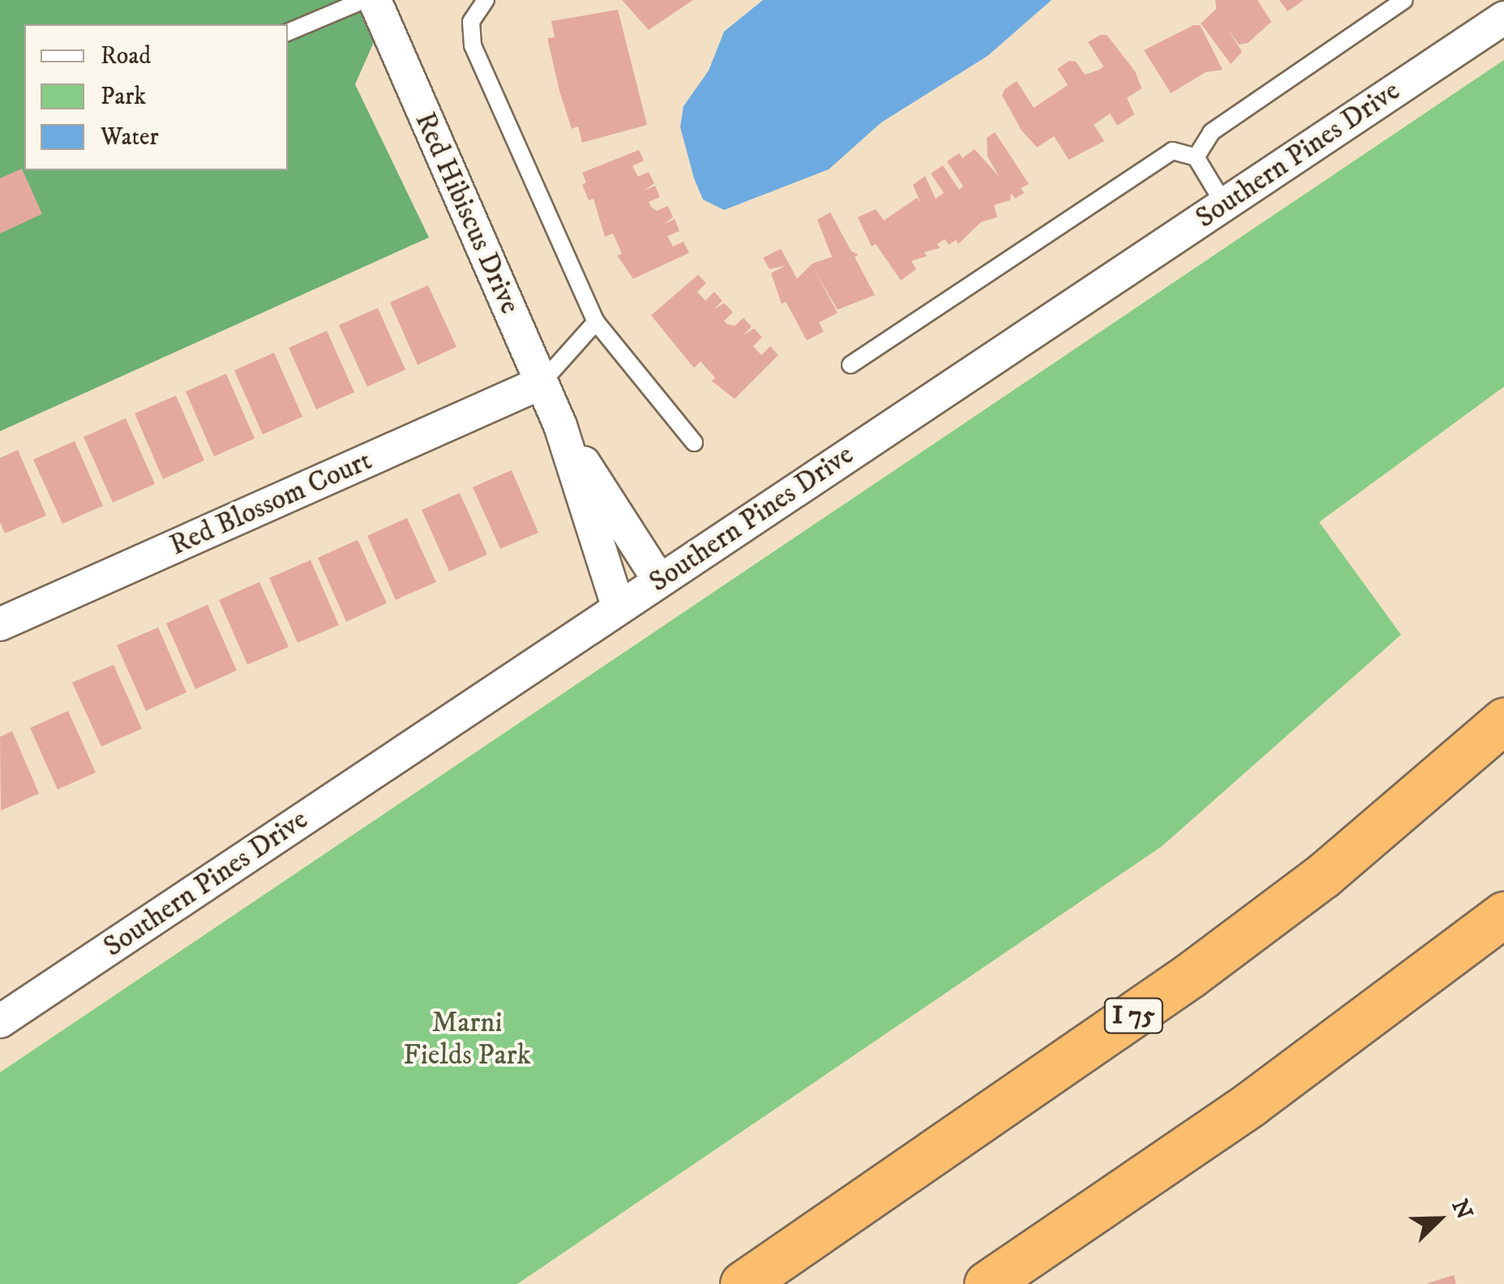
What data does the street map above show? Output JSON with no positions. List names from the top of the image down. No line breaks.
{"streets":{"highway":["I 75"],"street":["Southern Pines Drive","Red Hibiscus Drive","Red Blossom Court"]},"crossings":[["Southern Pines Drive","Red Hibiscus Drive"],["Red Hibiscus Drive","Red Blossom Court"]],"parks":["Marni Fields Park"],"legend":["Road","Park","Water"],"north":"top right"}
